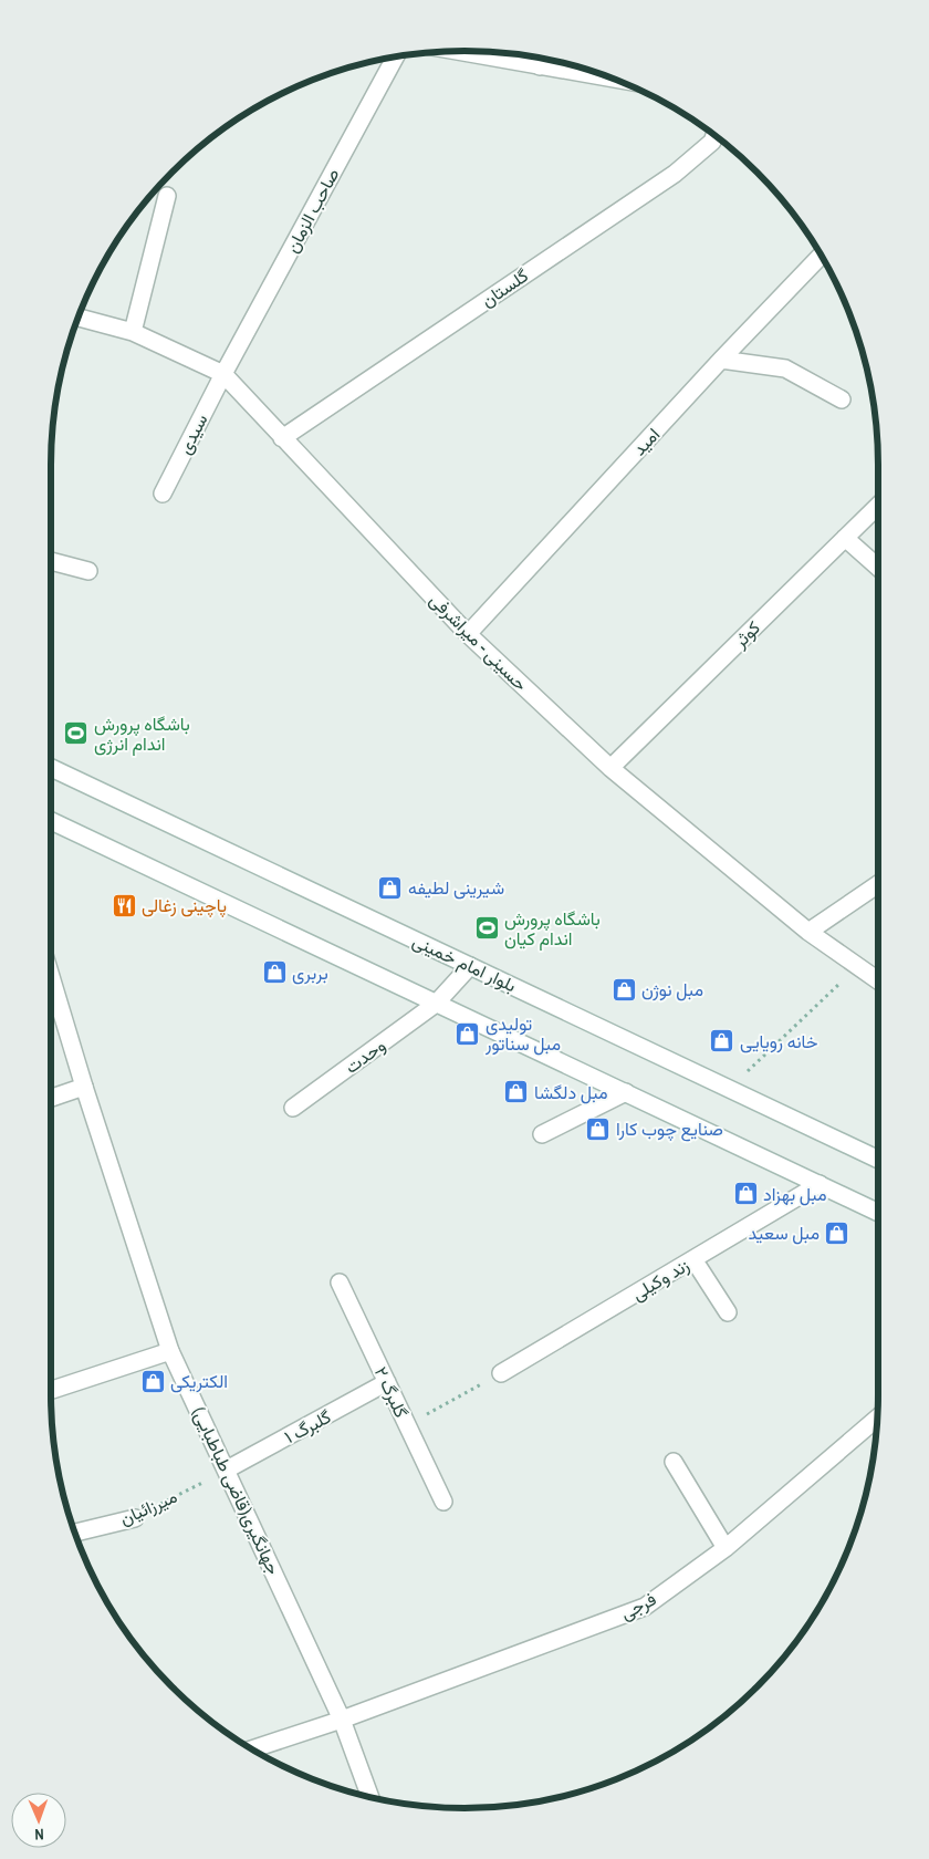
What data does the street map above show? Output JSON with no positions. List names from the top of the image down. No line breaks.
{"streets":{"street":["صاحب الزمان","گلستان","سیدی","امید","کوثر","حسینی - میراشرفی","بلوار امام خمینی","وحدت","زند وکیلی","گلبرگ ۲","گلبرگ ۱","جهانگیری(قاضی طباطبایی)","میرزائیان","فرجی"]},"crossings":[["صاحب الزمان","سیدی"],["صاحب الزمان","حسینی - میراشرفی"],["گلستان","حسینی - میراشرفی"],["سیدی","حسینی - میراشرفی"],["امید","حسینی - میراشرفی"],["کوثر","حسینی - میراشرفی"],["بلوار امام خمینی","وحدت"],["گلبرگ ۲","گلبرگ ۱"],["گلبرگ ۱","جهانگیری(قاضی طباطبایی)"],["گلبرگ ۱","میرزائیان"],["جهانگیری(قاضی طباطبایی)","میرزائیان"],["جهانگیری(قاضی طباطبایی)","فرجی"]],"places":{"sports":["باشگاه پرورش اندام انرژی","باشگاه پرورش اندام کیان"],"shop":["شیرینی لطیفه","بربری","مبل نوژن","تولیدی مبل سناتور","خانه رویایی","مبل دلگشا","صنایع چوب کارا","مبل بهزاد","مبل سعید","الکتریکی"],"restaurant":["پاچینی زغالی"]},"north":"bottom"}
